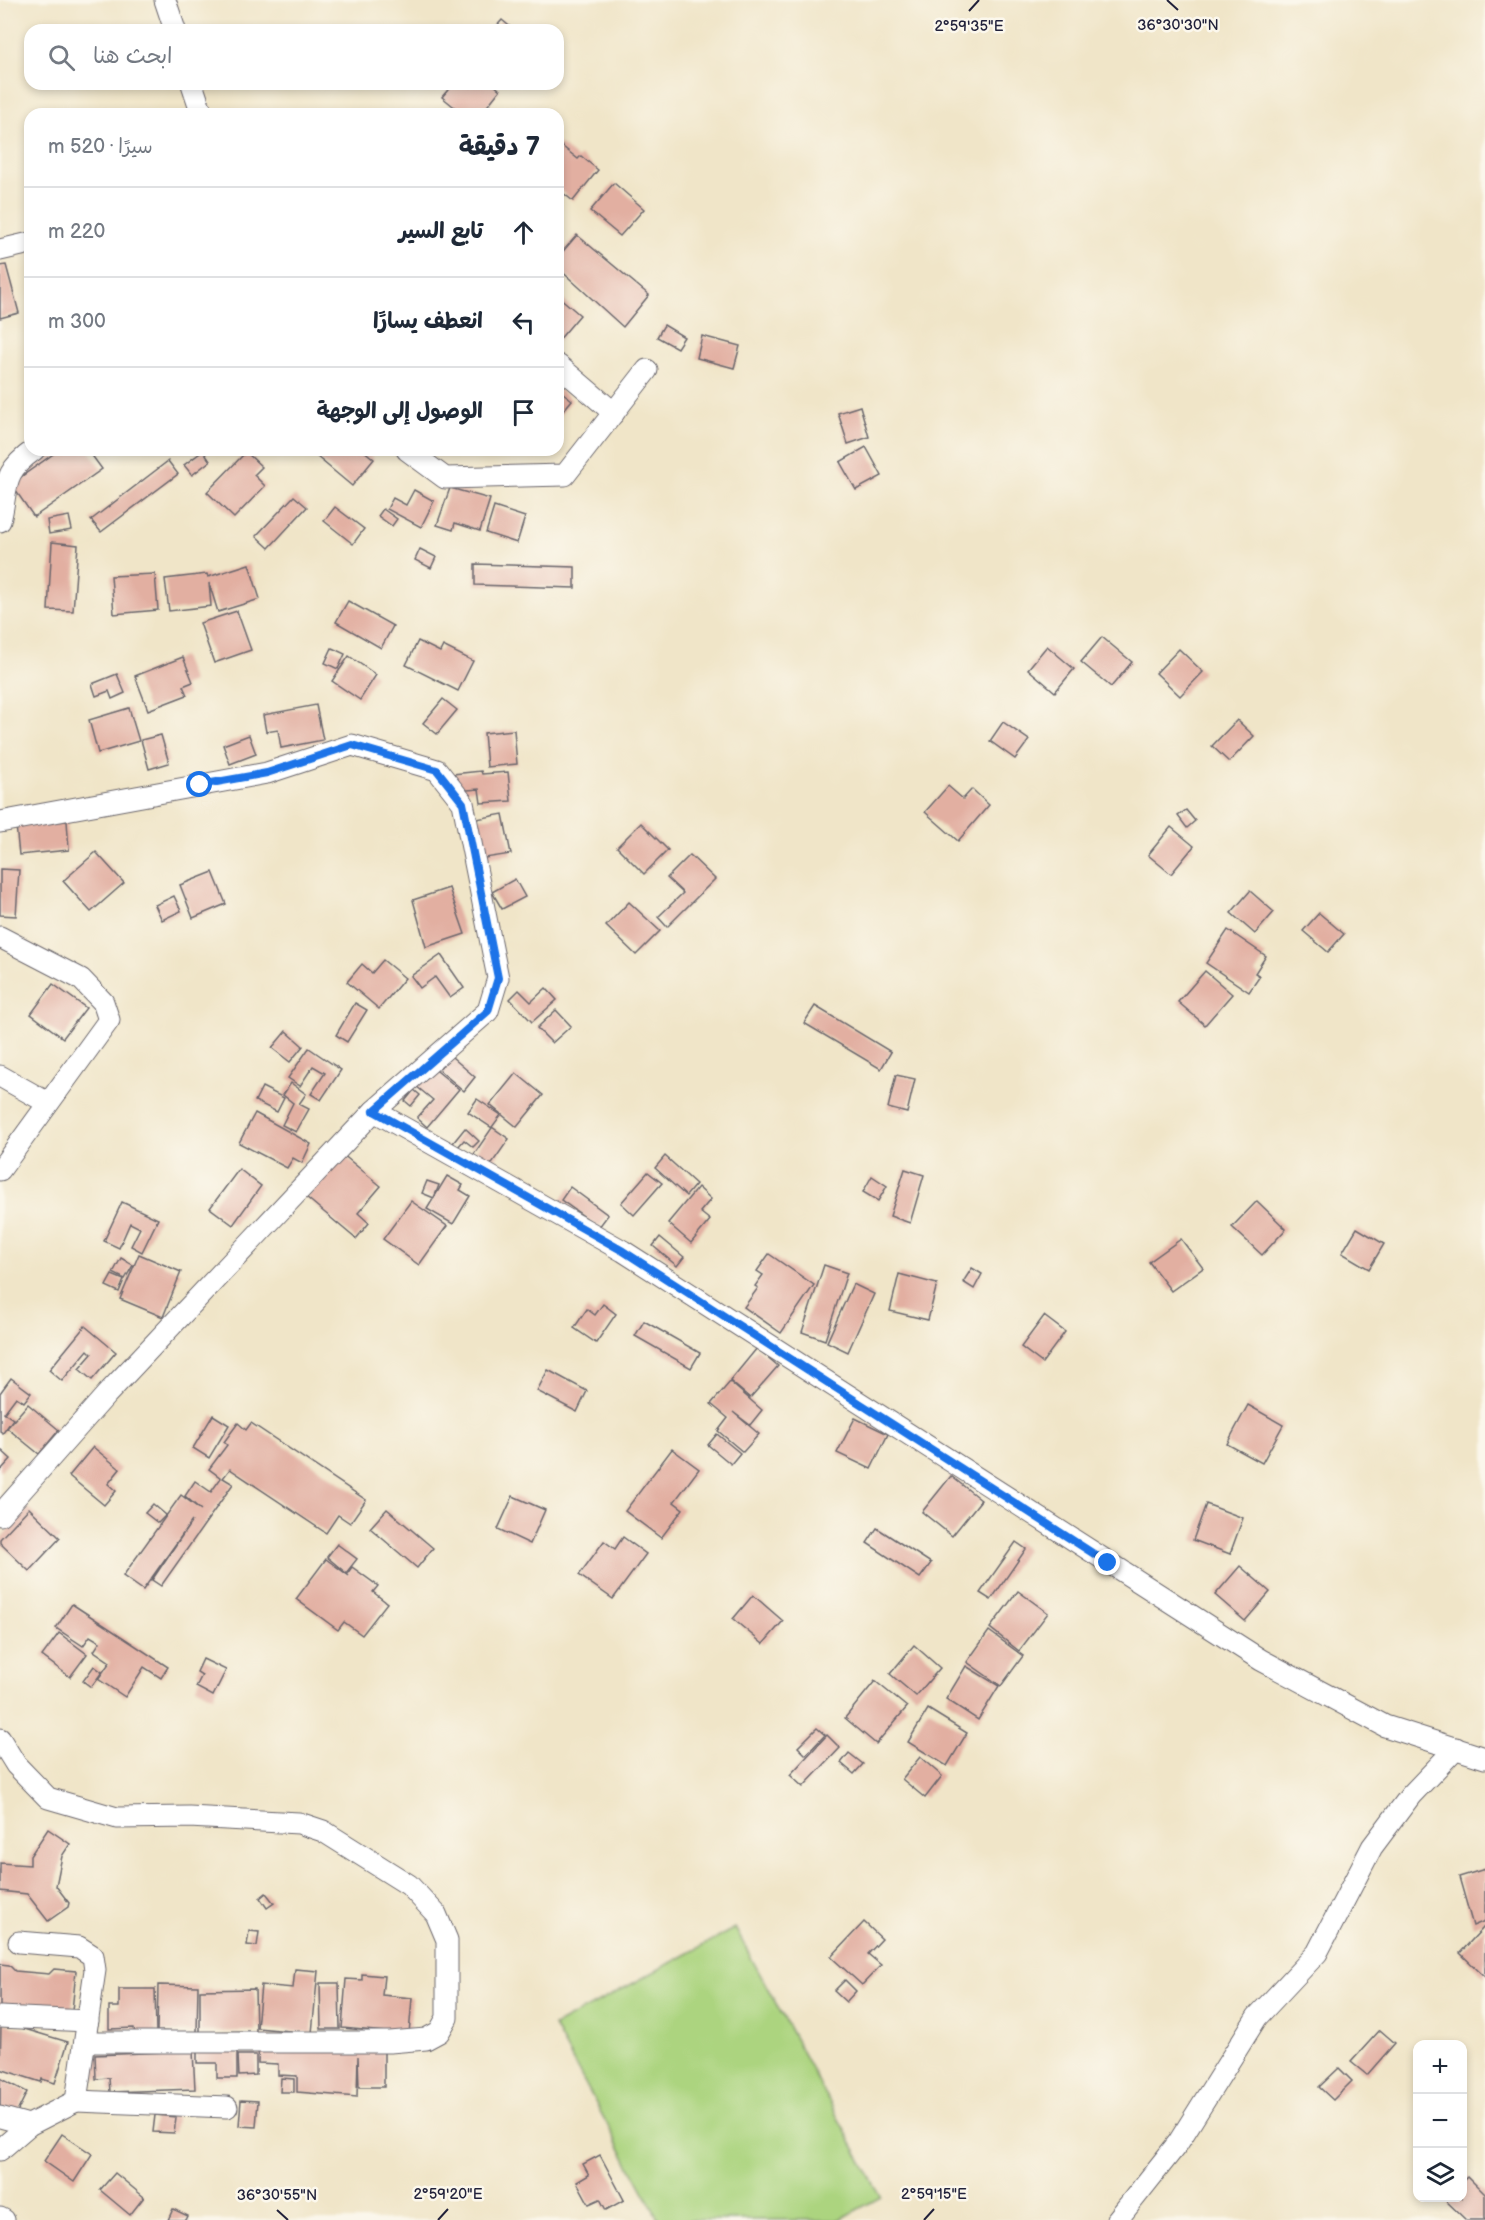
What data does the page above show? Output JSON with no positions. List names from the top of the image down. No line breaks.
{"page":{"search":"ابحث هنا","heading":["7 دقيقة","سيرًا · 520 m"],"list":[["تابع السير","220 m"],["انعطف يسارًا","300 m"],"الوصول إلى الوجهة"],"map_buttons":["+","−"]},"coordinates":["36°30'30\"N","2°59'35\"E","2°59'20\"E","2°59'15\"E","36°30'55\"N"]}
